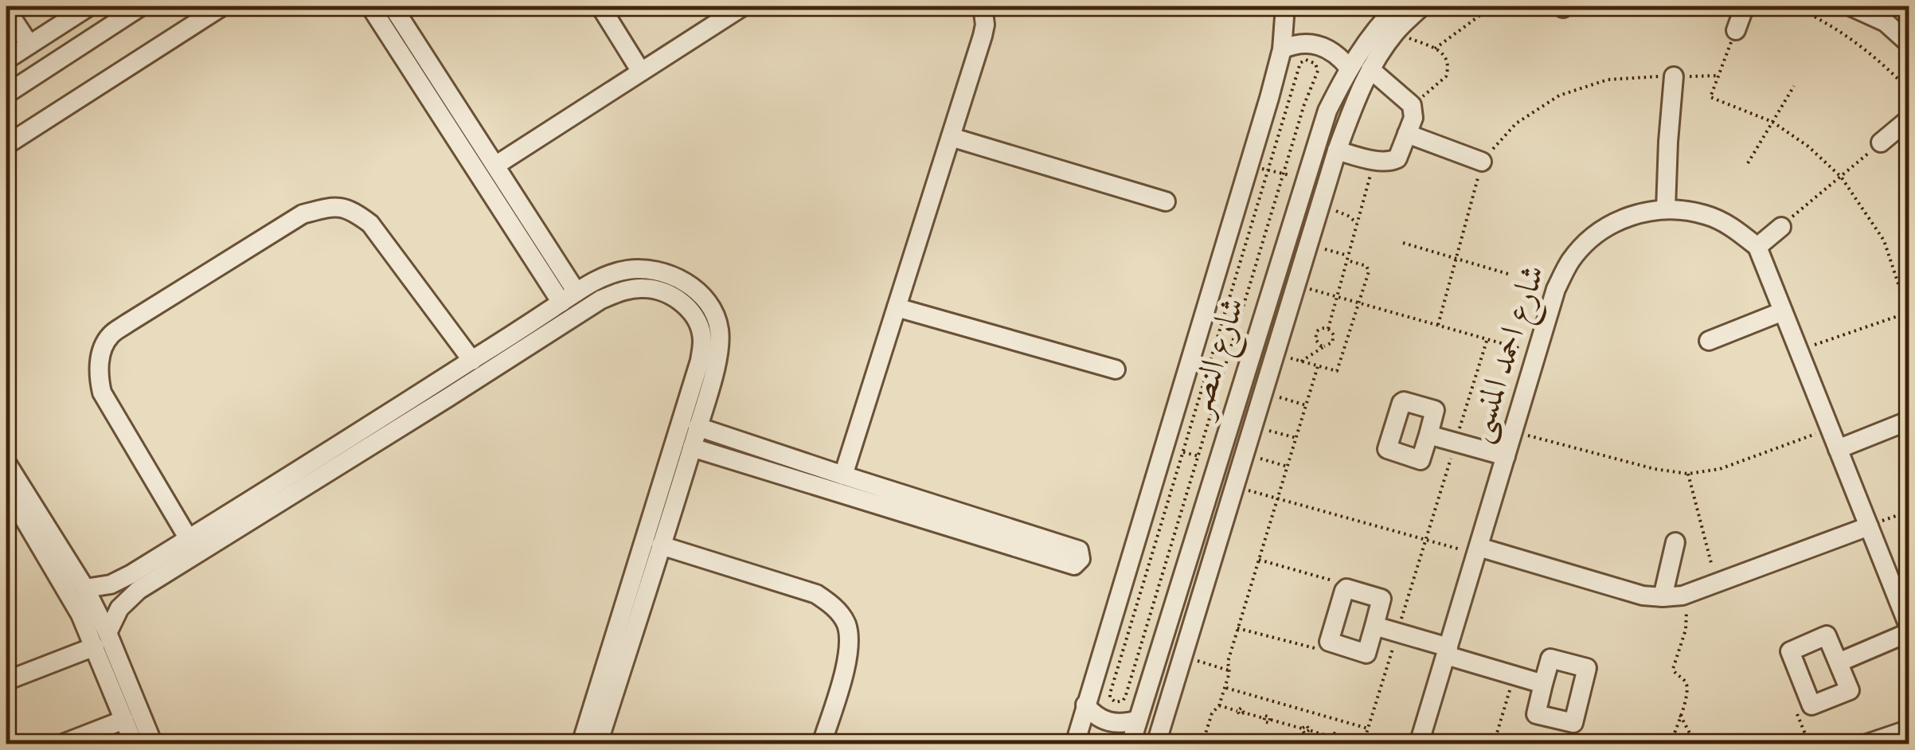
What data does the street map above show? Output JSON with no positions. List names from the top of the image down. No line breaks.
{"streets":{"street":["شارع احمد المنسى","شارع النصر"]}}
